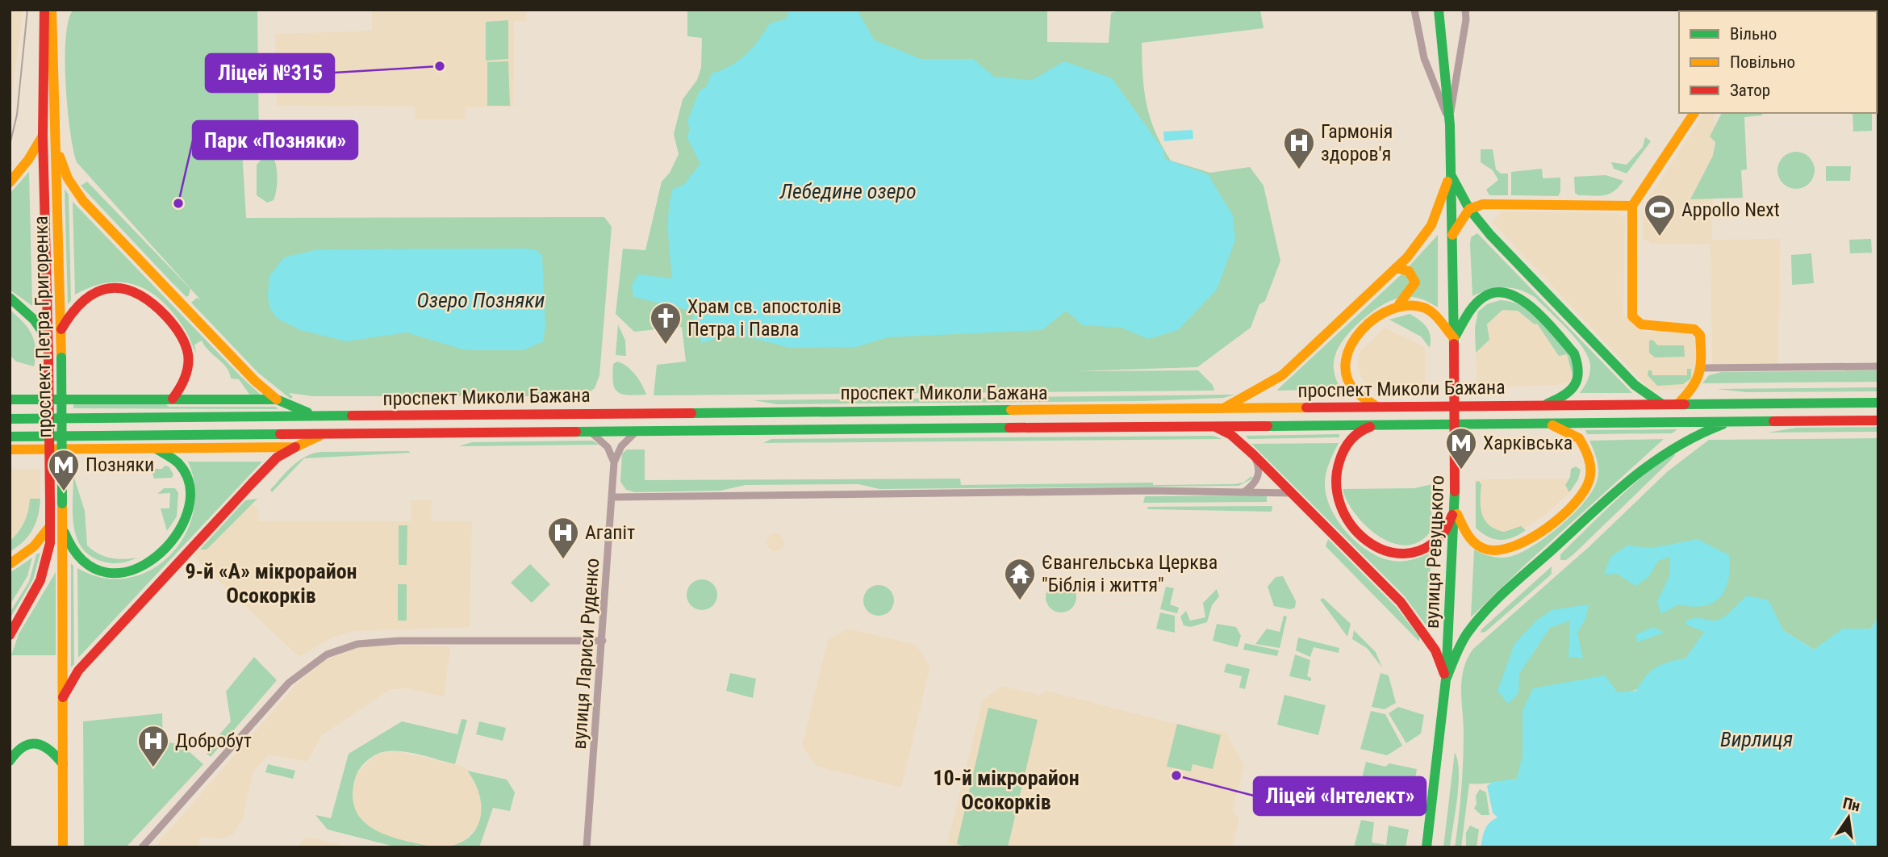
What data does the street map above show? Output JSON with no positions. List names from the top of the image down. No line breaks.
{"streets":{"main road":["проспект Петра Григоренка","проспект Миколи Бажана","вулиця Ревуцького"],"street":["вулиця Лариси Руденко"]},"crossings":[["проспект Миколи Бажана","вулиця Лариси Руденко"]],"districts":["9-й «А» мікрорайон Осокорків","10-й мікрорайон Осокорків"],"water":["Лебедине озеро","Озеро Позняки","Вирлиця"],"places":{"other":["Ліцей №315","Парк «Позняки»","Ліцей «Інтелект»"],"hospital":["Гармонія здоров'я","Агапіт","Добробут"],"sports":["Appollo Next"],"church":["Храм св. апостолів Петра і Павла"],"metro station":["Харківська","Позняки"],"temple":["Євангельська Церква \"Біблія і життя\""]},"legend":["Вільно","Повільно","Затор"],"north":"top"}
